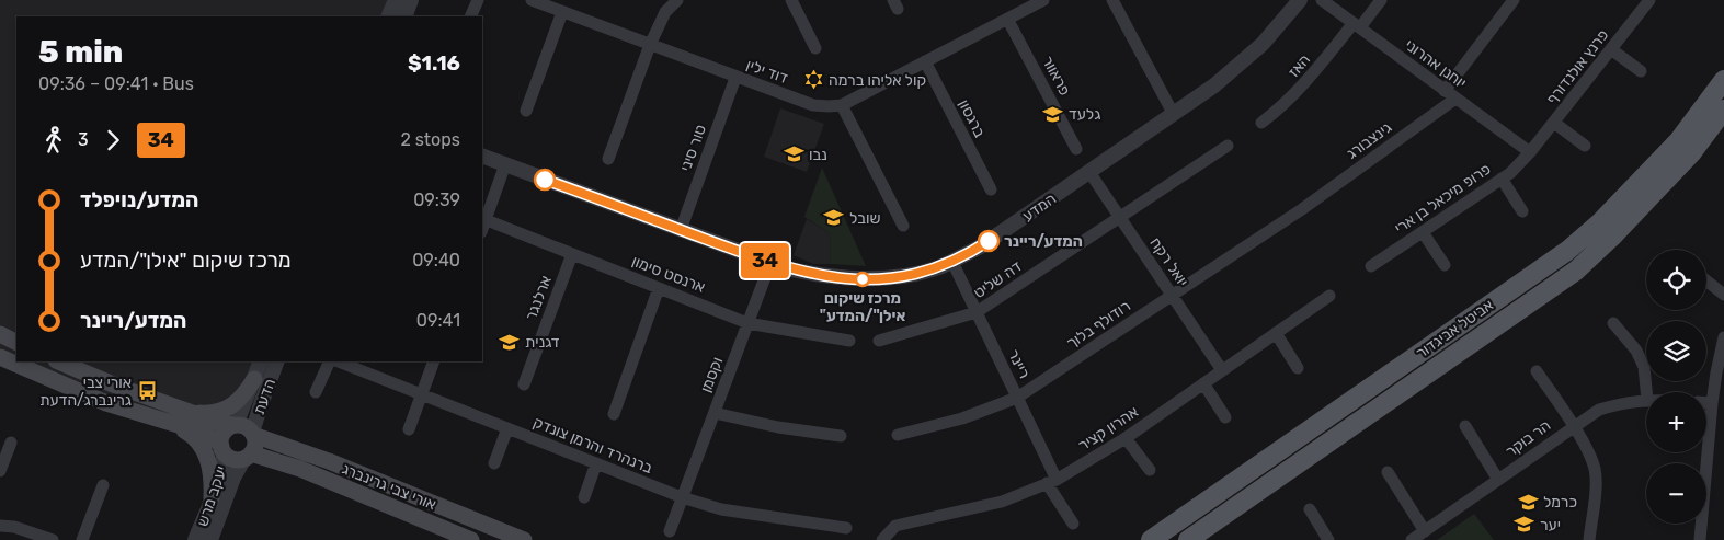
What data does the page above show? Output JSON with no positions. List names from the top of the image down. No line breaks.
{"streets":{"main road":["אביטל אביגדור","אורי צבי גרינברג"],"street":["יוחנן אהרוני","האז","פרנץ אולנדורף","דוד ילין","פראוור","ברגסון","גינצבורג","טור סיני","פרופ מיכאל בן ארי","המדע","יואל רקח","ארנסט סימון","דה שליט","ארלנגר","רודולף בלוך","ריינר","וקסמן","הדעת","אהרון קציר","הר בוקר","ברנהרד והרמן צונדק","יעקב מרש"]},"crossings":[["יוחנן אהרוני","האז"],["יוחנן אהרוני","פרנץ אולנדורף"],["יוחנן אהרוני","גינצבורג"],["יוחנן אהרוני","פרופ מיכאל בן ארי"],["פרנץ אולנדורף","פרופ מיכאל בן ארי"],["דוד ילין","פראוור"],["דוד ילין","ברגסון"],["דוד ילין","טור סיני"],["גינצבורג","רודולף בלוך"],["טור סיני","המדע"],["המדע","יואל רקח"],["המדע","ריינר"],["המדע","וקסמן"],["יואל רקח","דה שליט"],["יואל רקח","רודולף בלוך"],["יואל רקח","אהרון קציר"],["ארנסט סימון","ארלנגר"],["ארנסט סימון","וקסמן"],["דה שליט","ריינר"],["רודולף בלוך","ריינר"],["ריינר","אהרון קציר"],["וקסמן","ברנהרד והרמן צונדק"],["הדעת","אורי צבי גרינברג"],["הדעת","יעקב מרש"],["אורי צבי גרינברג","יעקב מרש"]],"places":{"synagogue":["קול אליהו ברמה"],"school or university":["גלעד","נבו","שובל","דגנית","כרמל","יער"],"other":["המדע/ריינר","מרכז שיקום \"אילן\"/המדע"],"bus stop":["אורי צבי גרינברג/הדעת"]},"lines":["bus line 34"],"page":{"on_map":"34","heading":["5 min","09:36 – 09:41 · Bus","$1.16"],"legs":["3","34","2 stops"],"list":[{"name":"המדע/נויפלד","value":"09:39"},{"name":"מרכז שיקום \"אילן\"/המדע","value":"09:40"},{"name":"המדע/ריינר","value":"09:41"}],"map_buttons":["+","−"]}}
